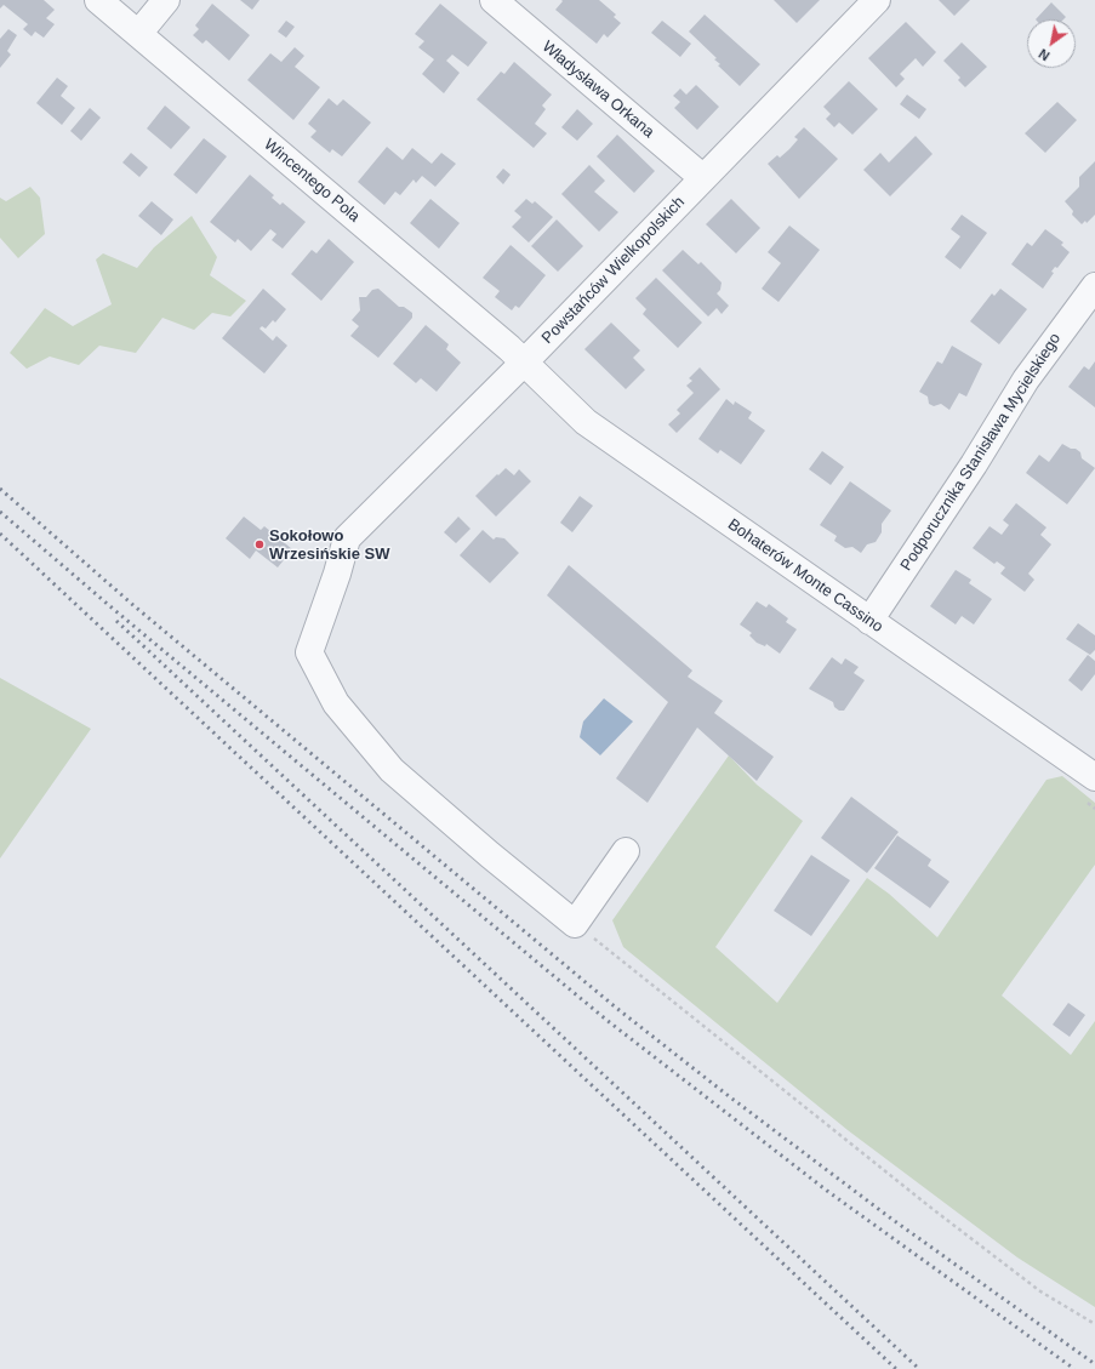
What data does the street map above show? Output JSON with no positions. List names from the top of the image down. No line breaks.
{"streets":{"street":["Władysława Orkana","Wincentego Pola","Powstańców Wielkopolskich","Podporucznika Stanisława Mycielskiego","Bohaterów Monte Cassino"]},"crossings":[["Władysława Orkana","Powstańców Wielkopolskich"],["Wincentego Pola","Powstańców Wielkopolskich"],["Wincentego Pola","Bohaterów Monte Cassino"],["Powstańców Wielkopolskich","Bohaterów Monte Cassino"],["Podporucznika Stanisława Mycielskiego","Bohaterów Monte Cassino"]],"places":["Sokołowo Wrzesińskie SW"],"north":"bottom left"}
